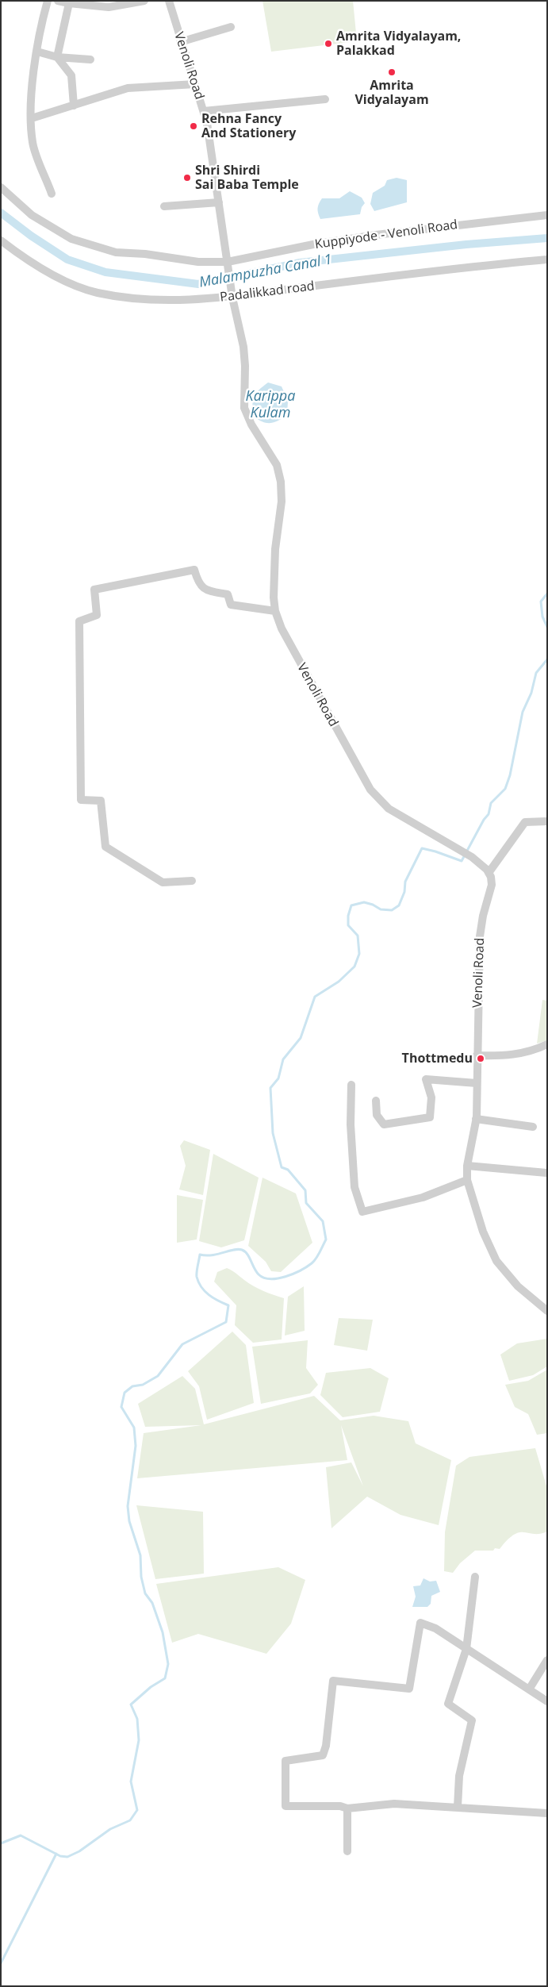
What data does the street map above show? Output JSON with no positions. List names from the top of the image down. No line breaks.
{"streets":{"street":["Venoli Road","Kuppiyode - Venoli Road","Padalikkad road"]},"crossings":[["Venoli Road","Kuppiyode - Venoli Road"],["Venoli Road","Padalikkad road"]],"water":["Malampuzha Canal 1","Karippa Kulam"],"places":["Amrita Vidyalayam, Palakkad","Amrita Vidyalayam","Rehna Fancy And Stationery","Shri Shirdi Sai Baba Temple","Thottmedu"]}
